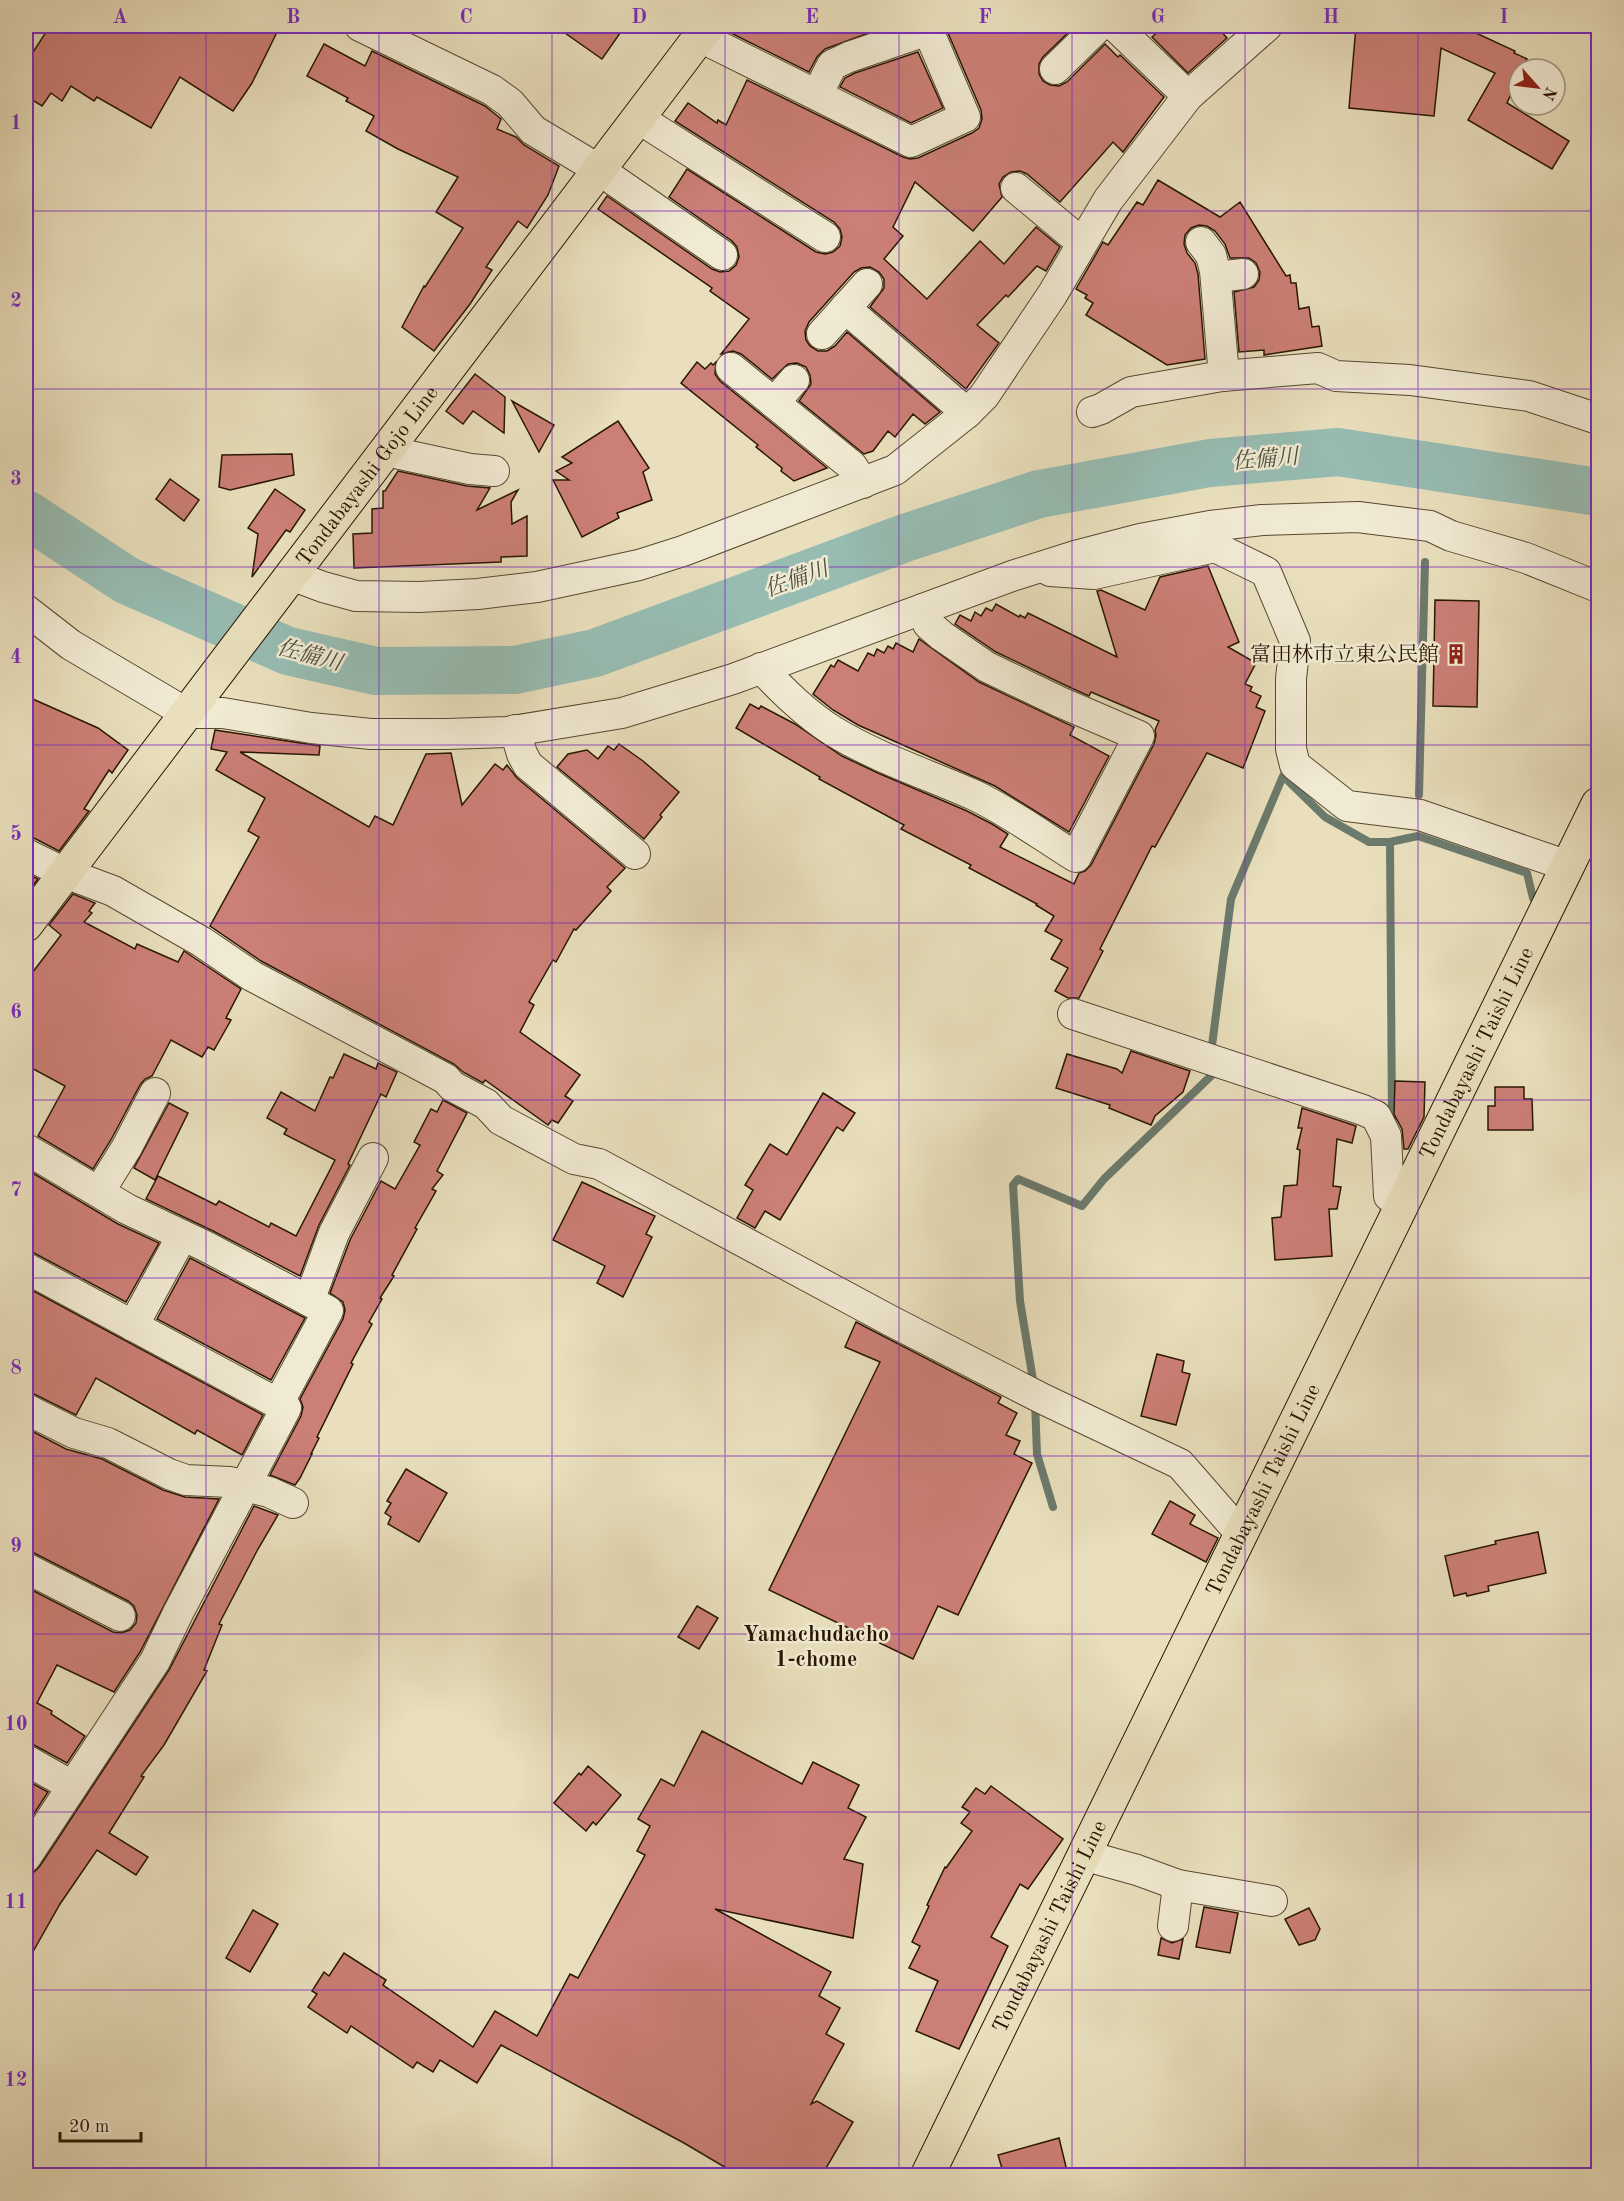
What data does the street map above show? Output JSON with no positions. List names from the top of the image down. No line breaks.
{"streets":{"main road":["Tondabayashi Gojo Line","Tondabayashi Taishi Line"]},"districts":["Yamachudacho 1-chome"],"water":["佐備川"],"places":{"building":["富田林市立東公民館"]},"scale_bar":"20 m","north":"bottom right","grid":{"columns":["A","B","C","D","E","F","G","H","I"],"rows":["1","2","3","4","5","6","7","8","9","10","11","12"]}}
